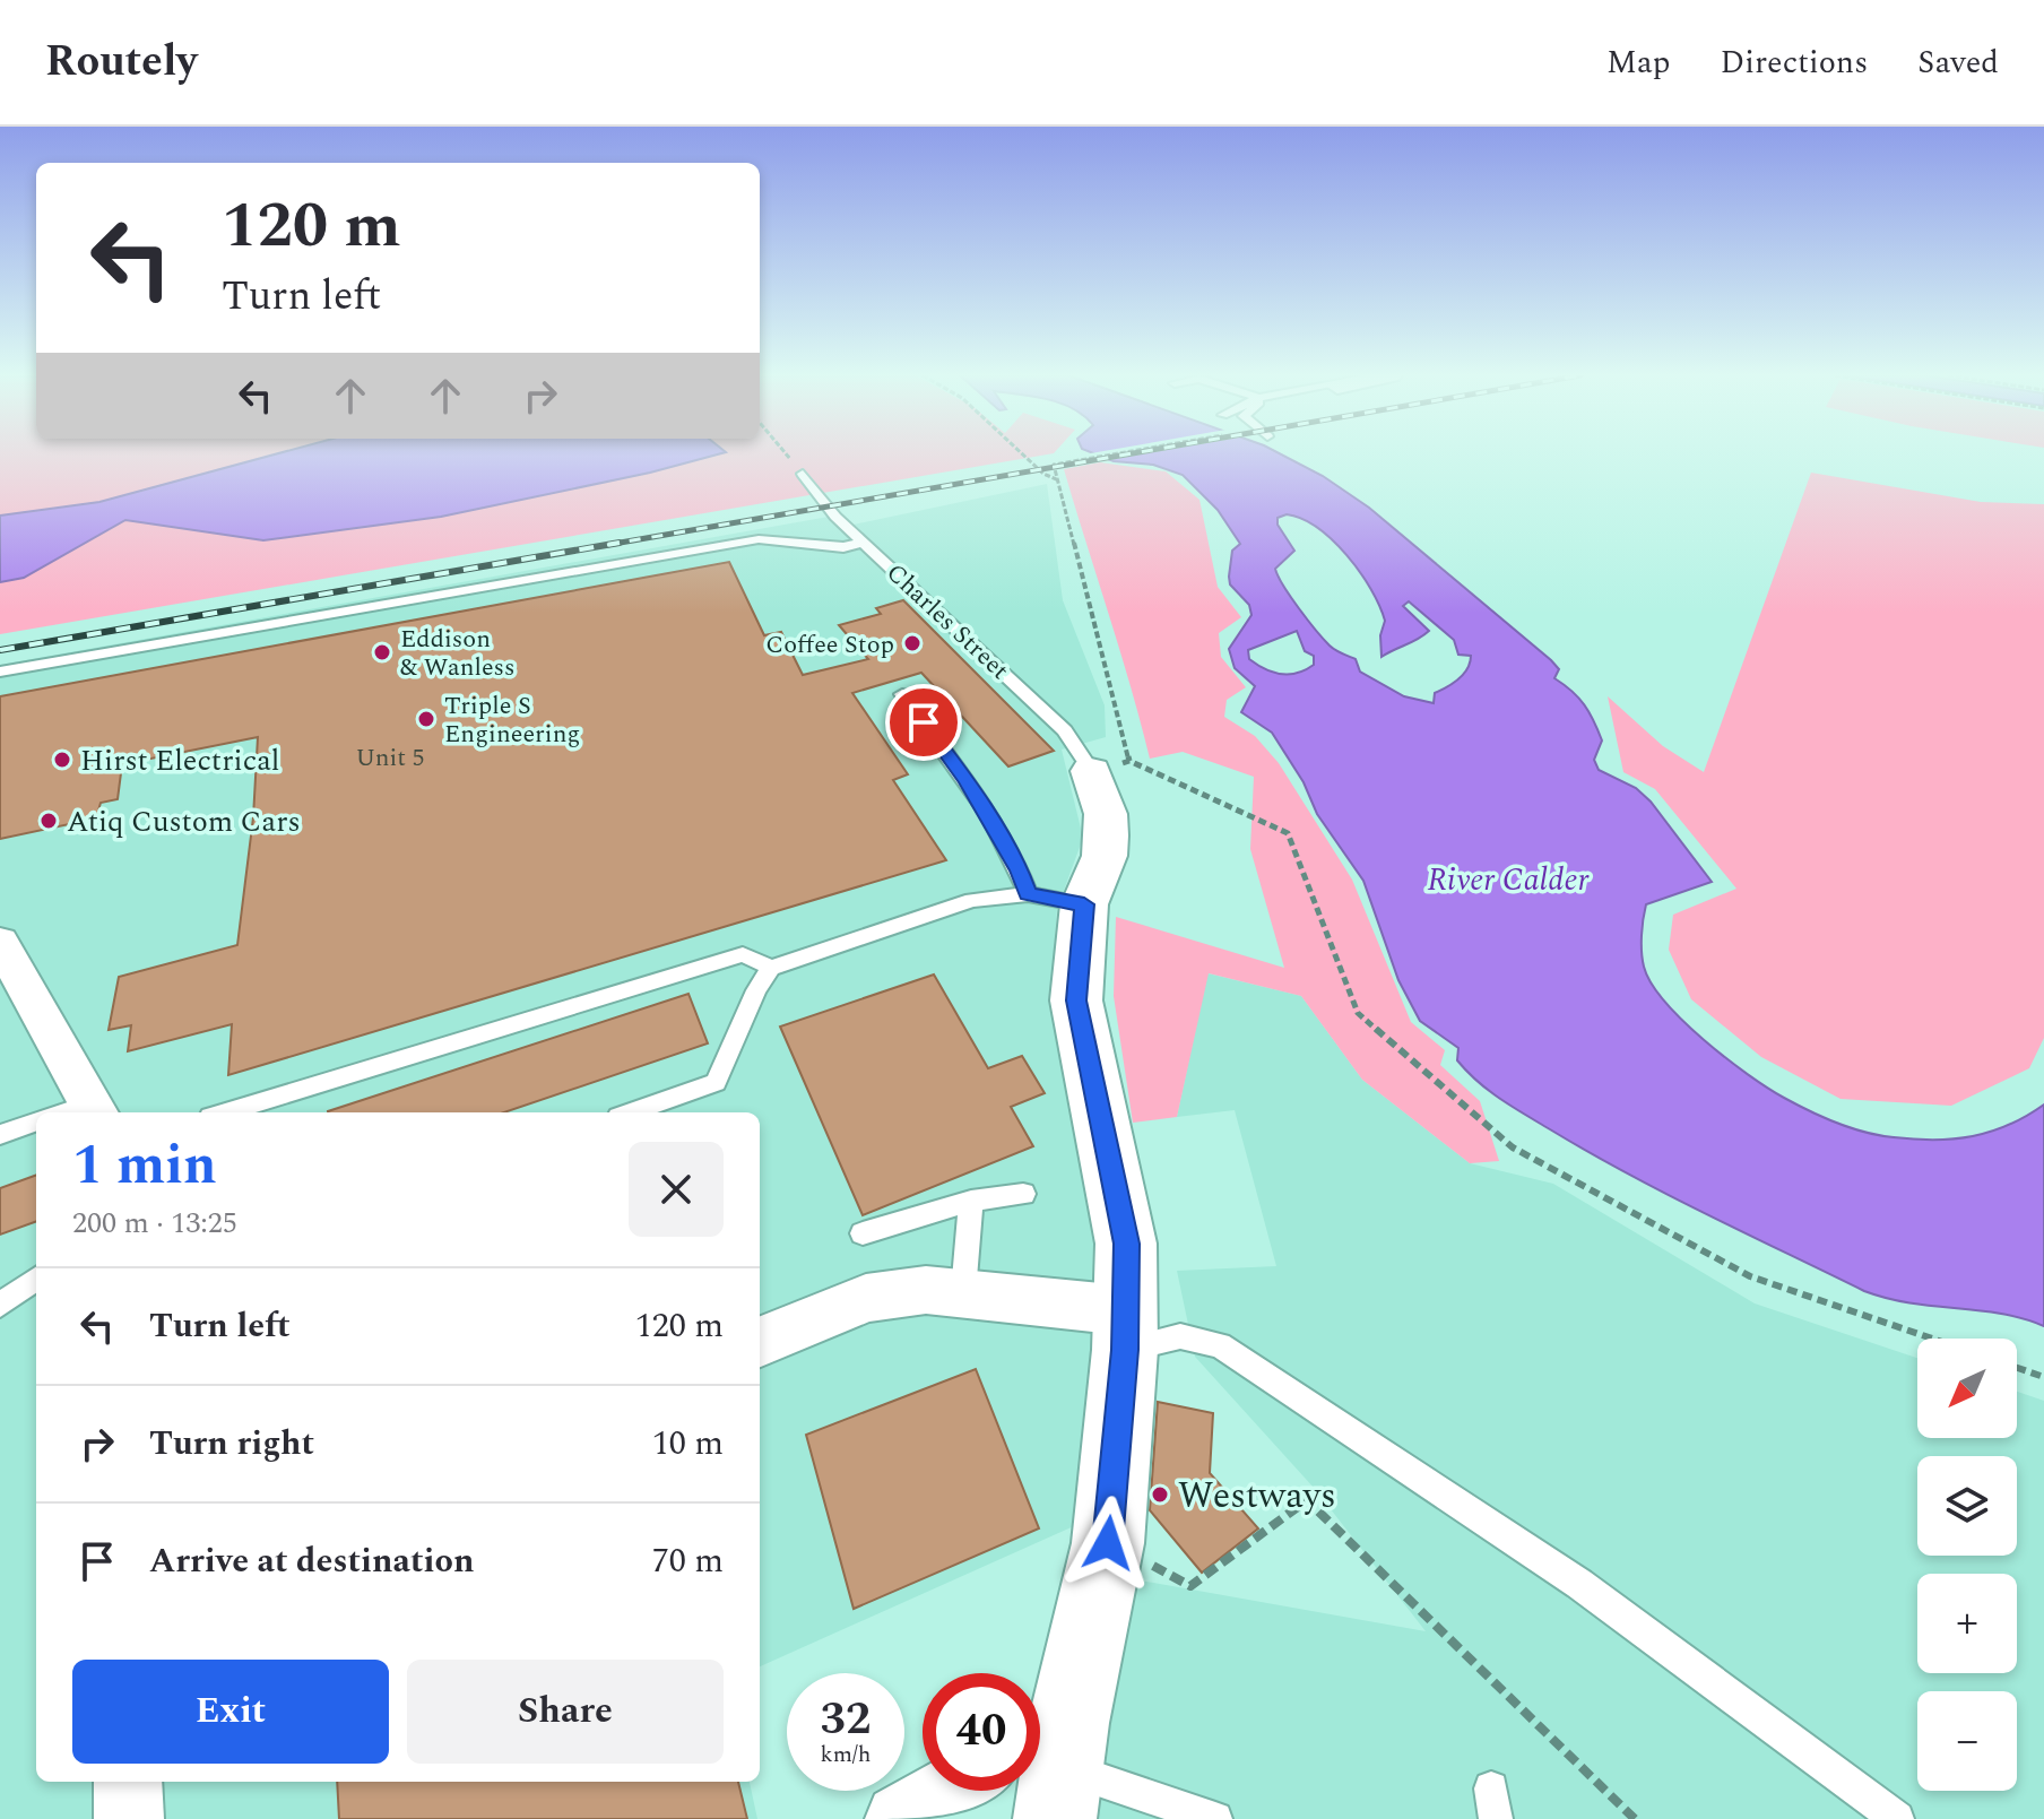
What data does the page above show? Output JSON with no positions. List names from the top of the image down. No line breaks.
{"streets":{"lane":["Charles Street"]},"water":["River Calder"],"places":["Coffee Stop","Eddison & Wanless","Triple S Engineering","Hirst Electrical","Atiq Custom Cars","Westways"],"house_numbers":["Unit 5"],"north":"bottom left","page":{"header":"Routely","nav":["Map","Directions","Saved"],"turn":["120 m","Turn left"],"heading":["1 min","200 m · 13:25"],"list":[{"name":"Turn left","value":"120 m"},{"name":"Turn right","value":"10 m"},{"name":"Arrive at destination","value":"70 m"}],"map_buttons":["+","−"],"buttons":["Exit","Share"],"speed":"32 km/h","limit":"40"}}
